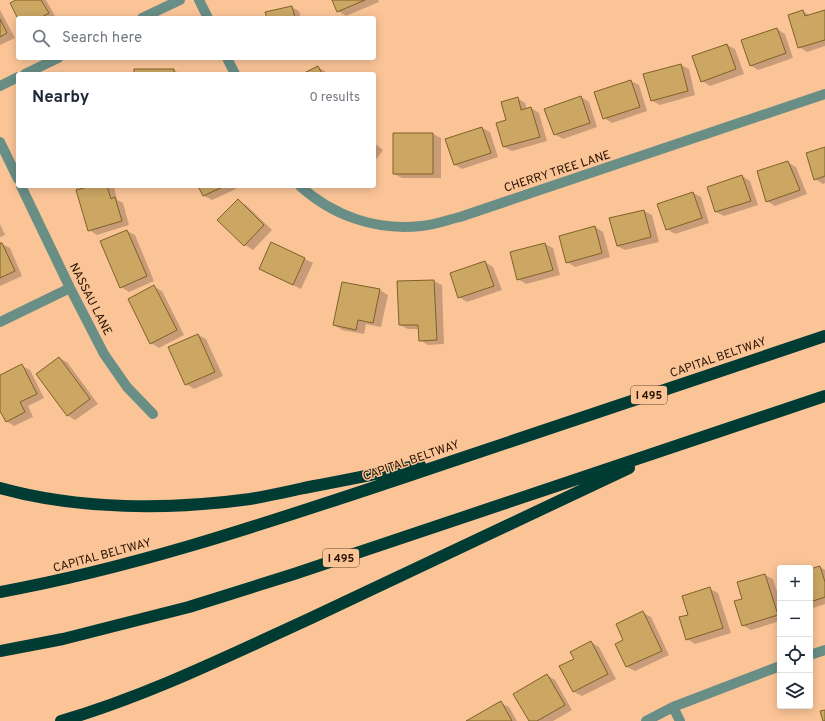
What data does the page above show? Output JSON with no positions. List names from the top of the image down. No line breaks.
{"streets":{"highway":["CAPITAL BELTWAY","I 495"],"street":["CHERRY TREE LANE","NASSAU LANE"]},"page":{"search":"Search here","heading":["Nearby","0 results"],"map_buttons":["+","−"]}}
